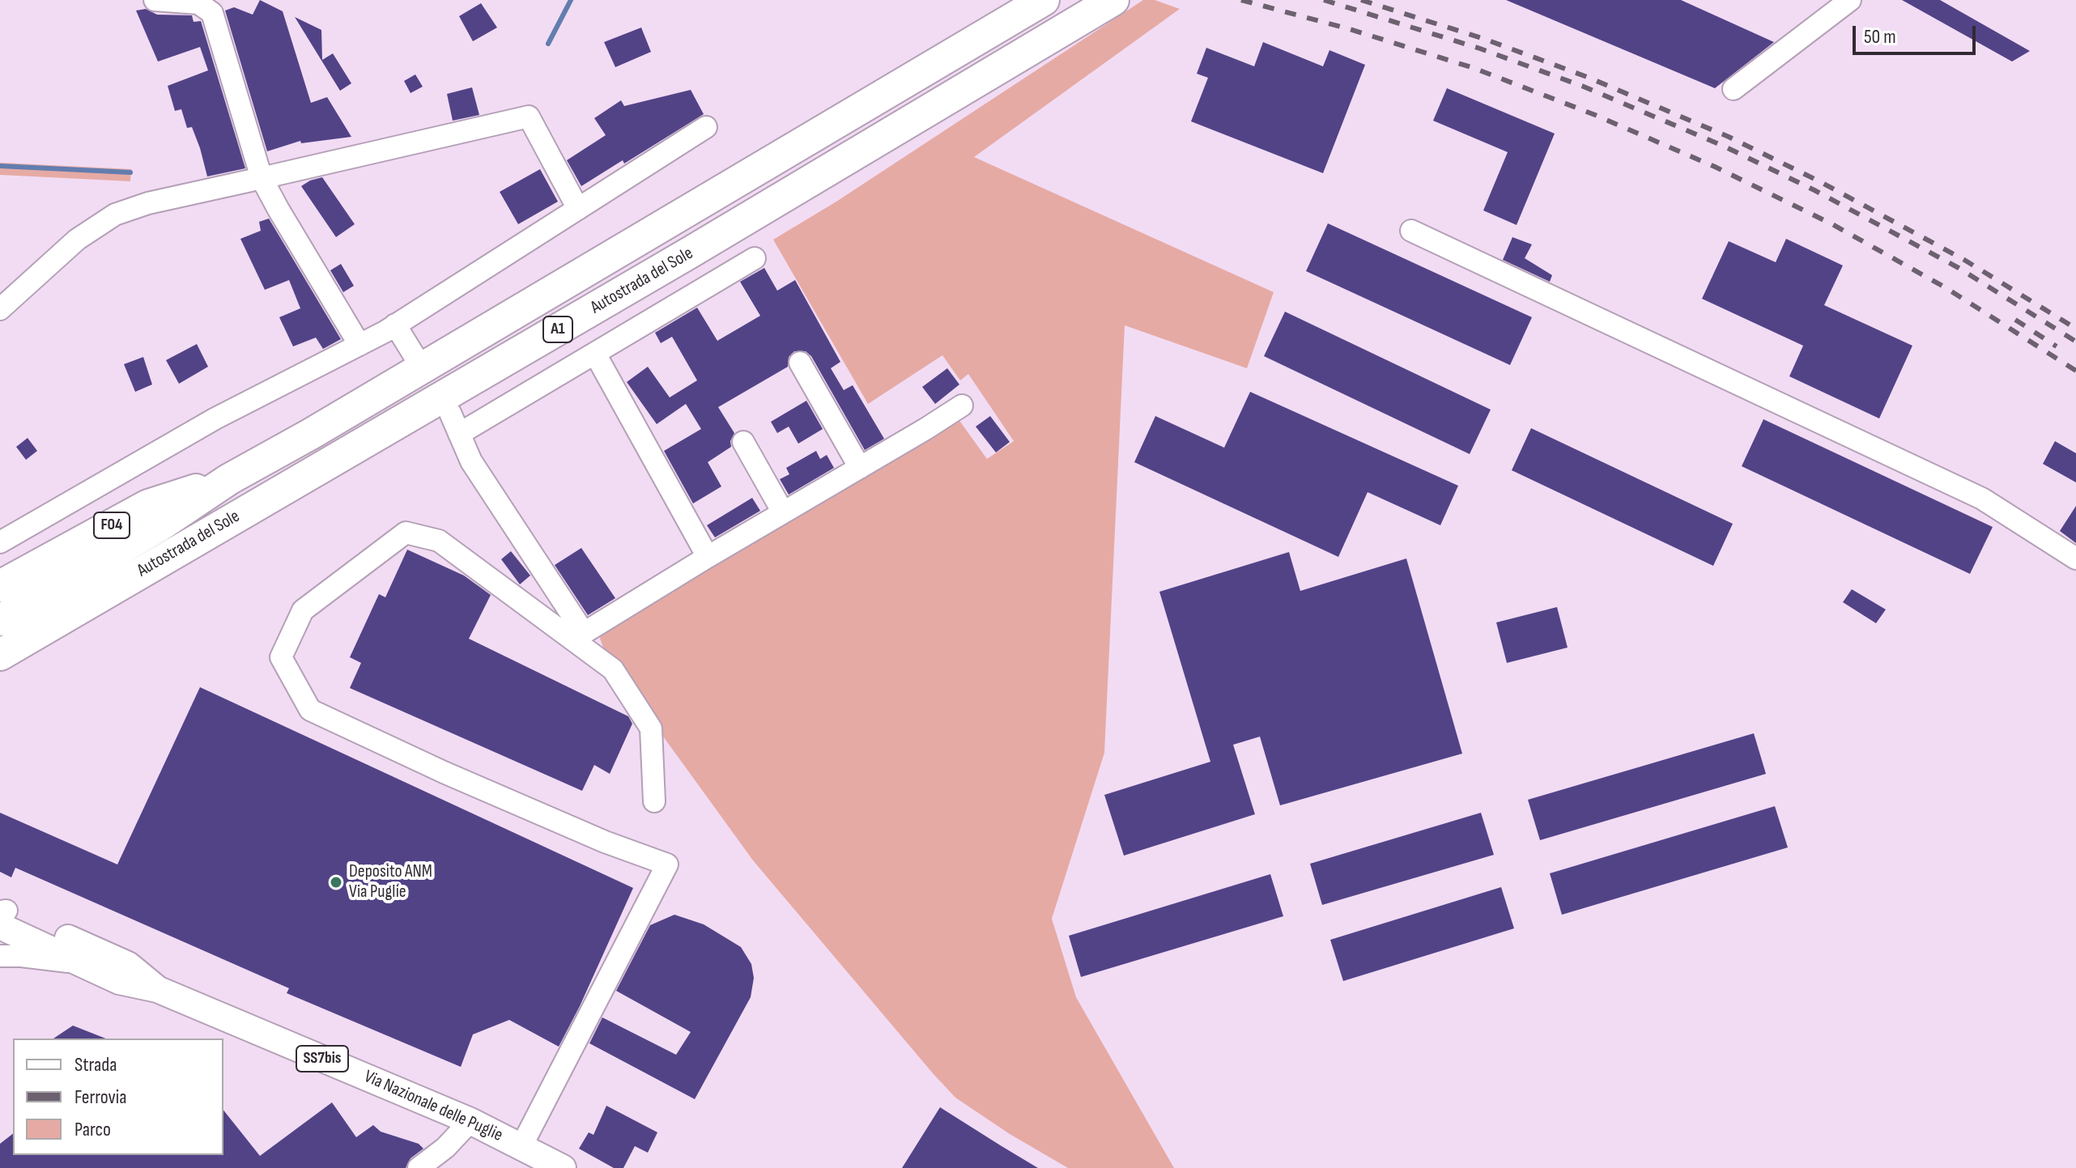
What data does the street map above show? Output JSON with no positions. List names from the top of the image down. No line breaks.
{"streets":{"highway":["Autostrada del Sole","A1","F04"],"main road":["SS7bis","Via Nazionale delle Puglie"]},"crossings":[["Autostrada del Sole","F04"]],"places":["Deposito ANM Via Puglie"],"legend":["Strada","Ferrovia","Parco"],"scale_bar":"50 m"}
